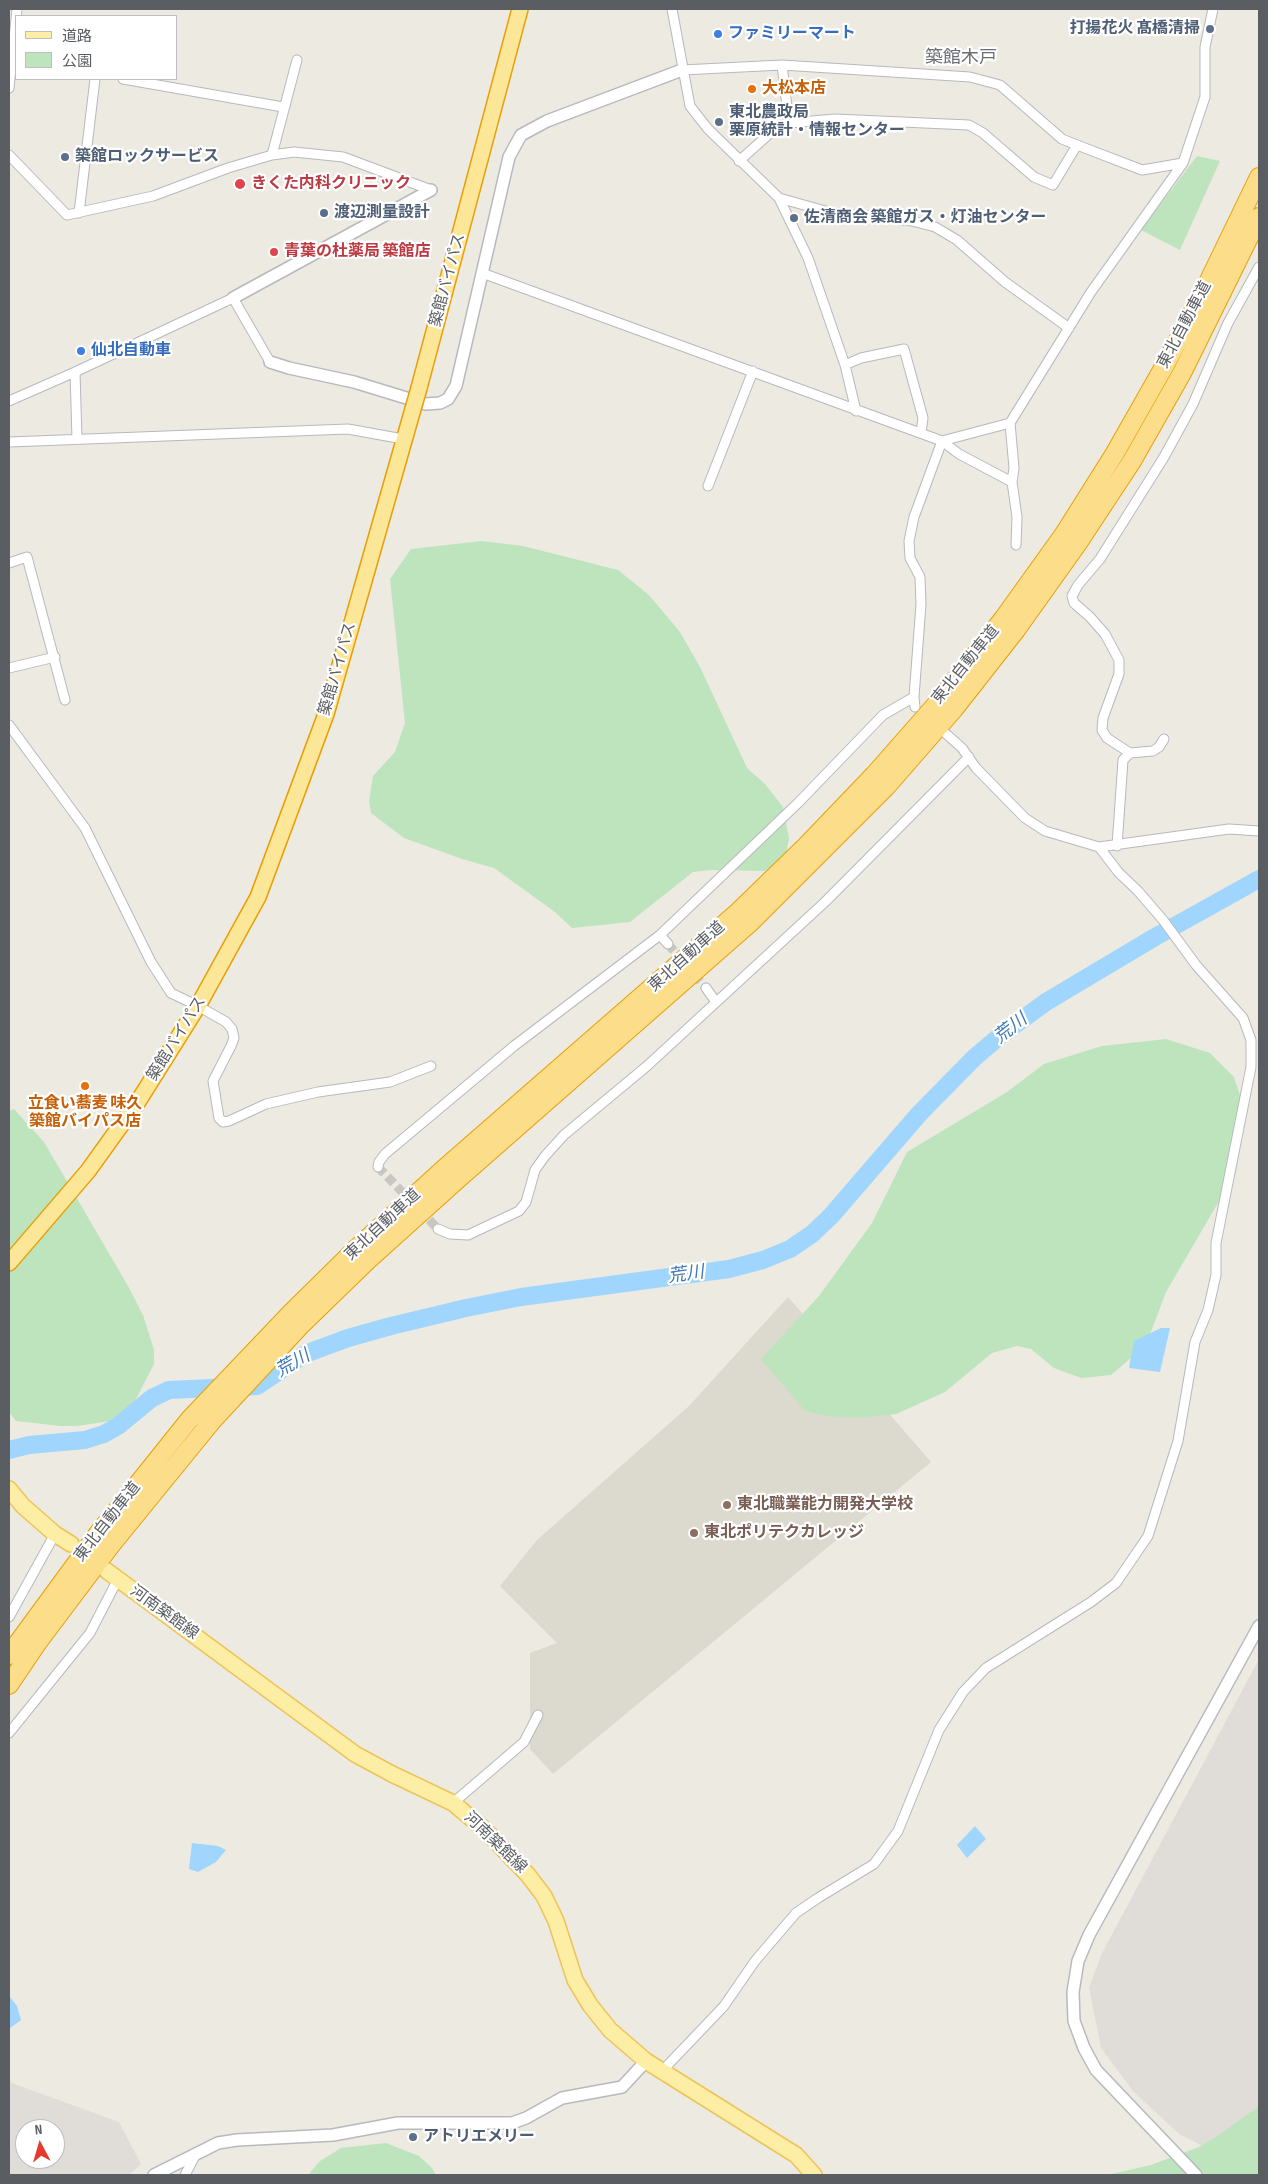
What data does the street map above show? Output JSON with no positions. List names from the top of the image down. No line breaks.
{"streets":{"highway":["築館バイパス","東北自動車道"],"main road":["河南築館線"]},"districts":["築館木戸"],"water":["荒川"],"places":["打揚花火 髙橋清掃","ファミリーマート","大松本店","東北農政局 栗原統計・情報センター","築館ロックサービス","きくた内科クリニック","渡辺測量設計","佐清商会 築館ガス・灯油センター","青葉の杜薬局 築館店","仙北自動車","立食い蕎麦 味久 築館バイパス店","東北職業能力開発大学校","東北ポリテクカレッジ","アトリエメリー"],"legend":["道路","公園"],"north":"top"}
